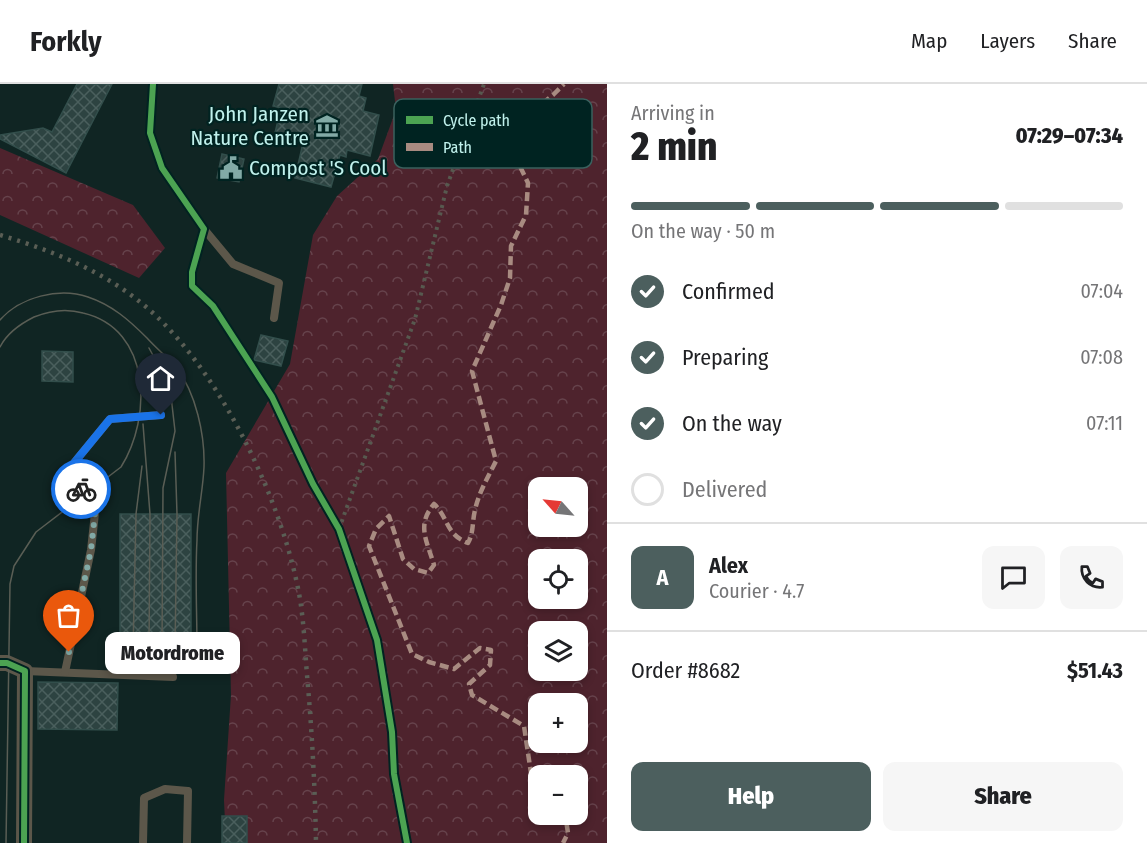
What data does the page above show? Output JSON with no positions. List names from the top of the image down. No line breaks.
{"places":{"museum":["John Janzen Nature Centre"],"public building":["Compost 'S Cool"],"other":["Motordrome"]},"legend":["Cycle path","Path"],"north":"top left","page":{"header":"Forkly","nav":["Map","Layers","Share"],"heading":["2 min","Arriving in","07:29–07:34"],"panel":["Alex","Courier · 4.7","Order #8682","$51.43"],"bar":"On the way · 50 m","list":[["Confirmed","07:04"],["Preparing","07:08"],["On the way","07:11"],"Delivered"],"map_buttons":["+","−"],"round":"A","bubble":"Motordrome","buttons":["Help","Share"]}}
